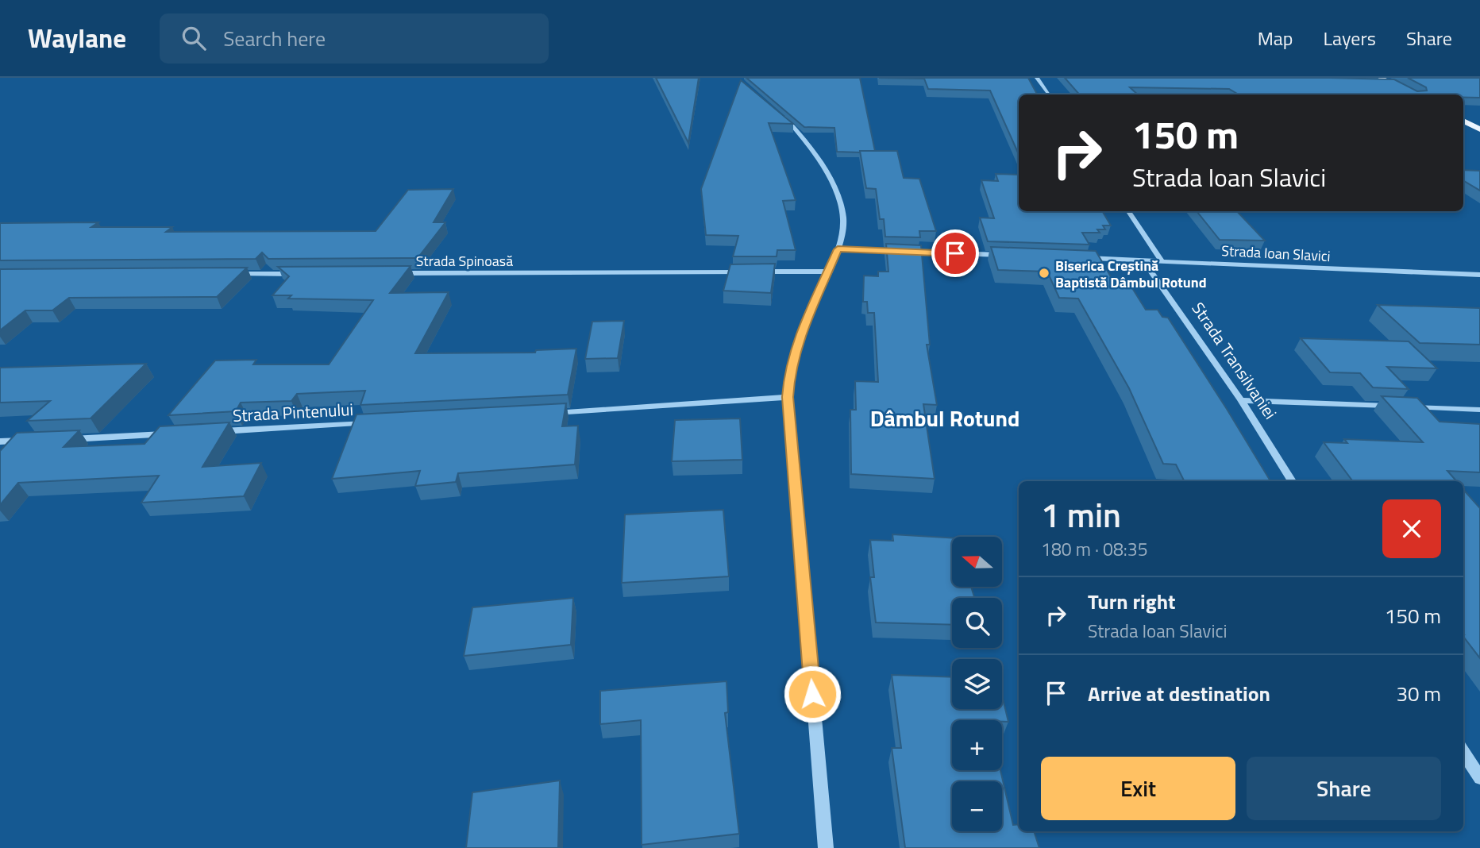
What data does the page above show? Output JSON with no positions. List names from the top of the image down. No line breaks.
{"streets":{"street":["Strada Ioan Slavici","Strada Spinoasă","Strada Transilvaniei","Strada Pintenului"]},"crossings":[["Strada Ioan Slavici","Strada Transilvaniei"]],"districts":["Dâmbul Rotund"],"places":["Biserica Creștină Baptistă Dâmbul Rotund"],"north":"left","page":{"header":"Waylane","search":"Search here","nav":["Map","Layers","Share"],"turn":["150 m","Strada Ioan Slavici"],"heading":["1 min","180 m · 08:35"],"map_buttons":["+","−"],"list":[{"name":"Turn right","note":"Strada Ioan Slavici","value":"150 m"},{"name":"Arrive at destination","value":"30 m"}],"buttons":["Exit","Share"]}}
